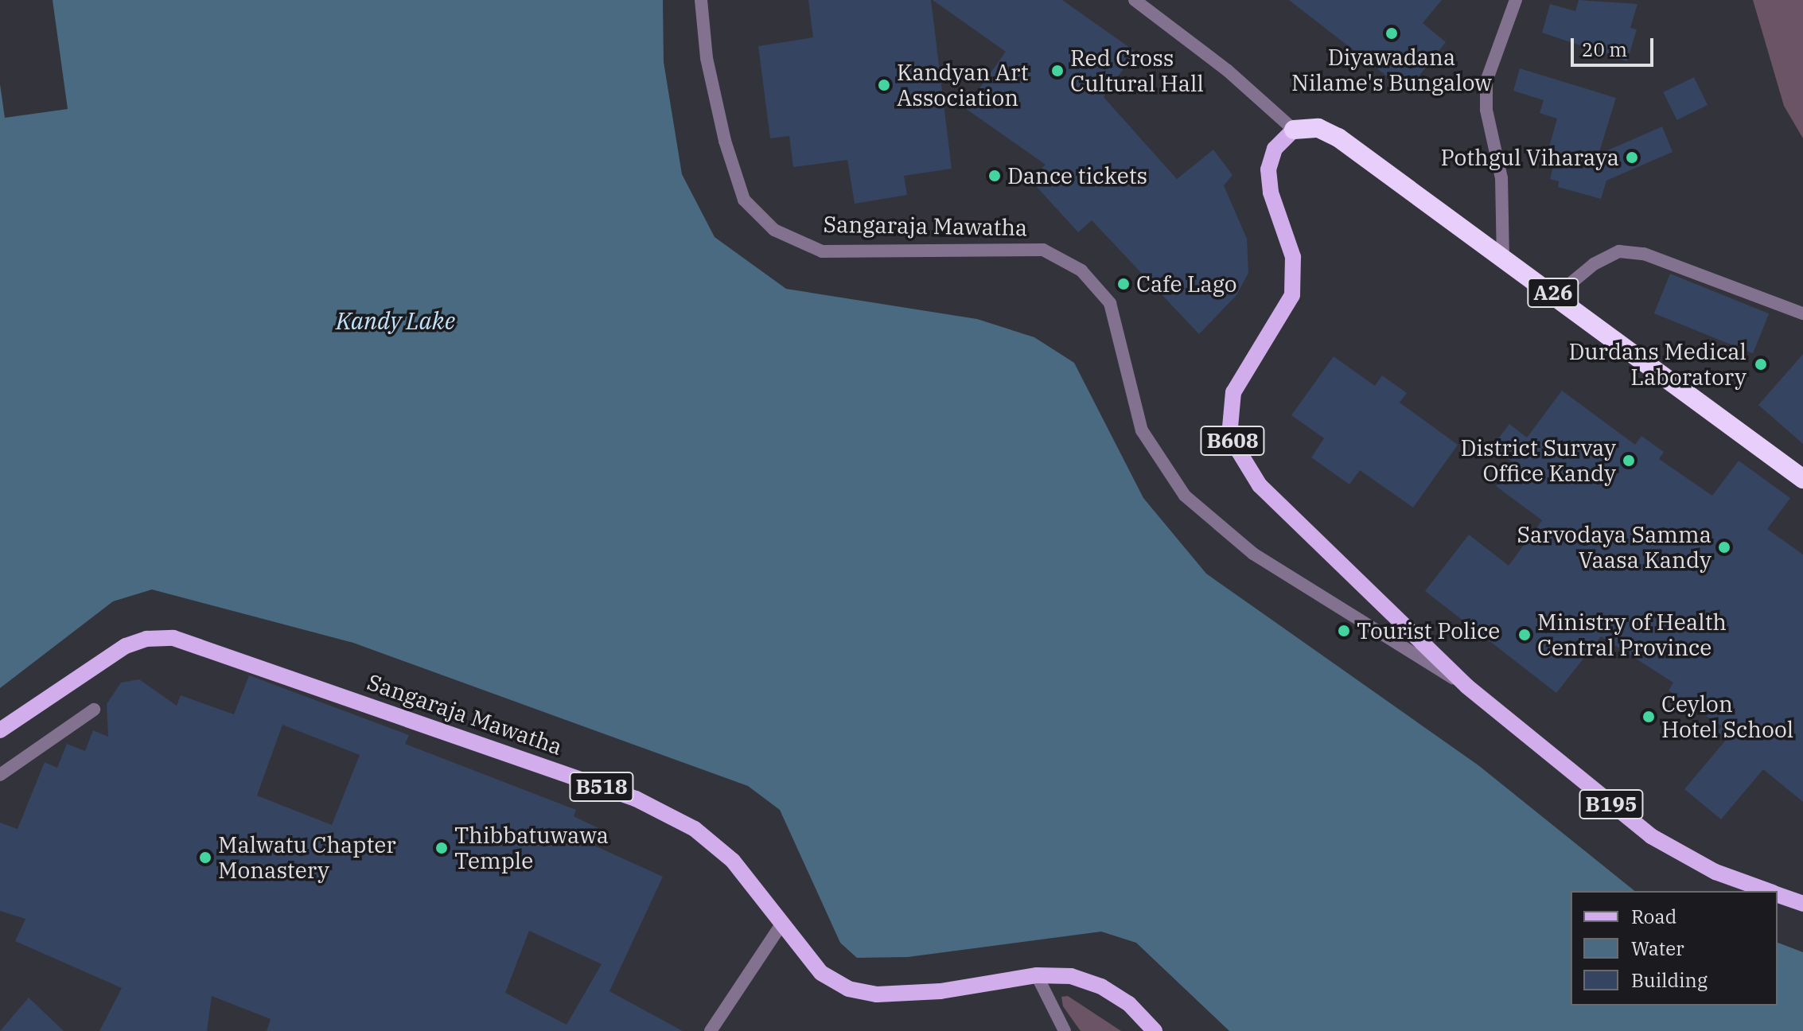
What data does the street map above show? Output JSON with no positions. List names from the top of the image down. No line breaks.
{"streets":{"highway":["A26"],"main road":["Sangaraja Mawatha","B608","B518","B195"]},"crossings":[["Sangaraja Mawatha","B608"],["A26","B608"]],"water":["Kandy Lake"],"places":["Diyawadana Nilame's Bungalow","Red Cross Cultural Hall","Kandyan Art Association","Pothgul Viharaya","Dance tickets","Cafe Lago","Durdans Medical Laboratory","District Survay Office Kandy","Sarvodaya Samma Vaasa Kandy","Tourist Police","Ministry of Health Central Province","Ceylon Hotel School","Thibbatuwawa Temple","Malwatu Chapter Monastery"],"legend":["Road","Water","Building"],"scale_bar":"20 m"}
